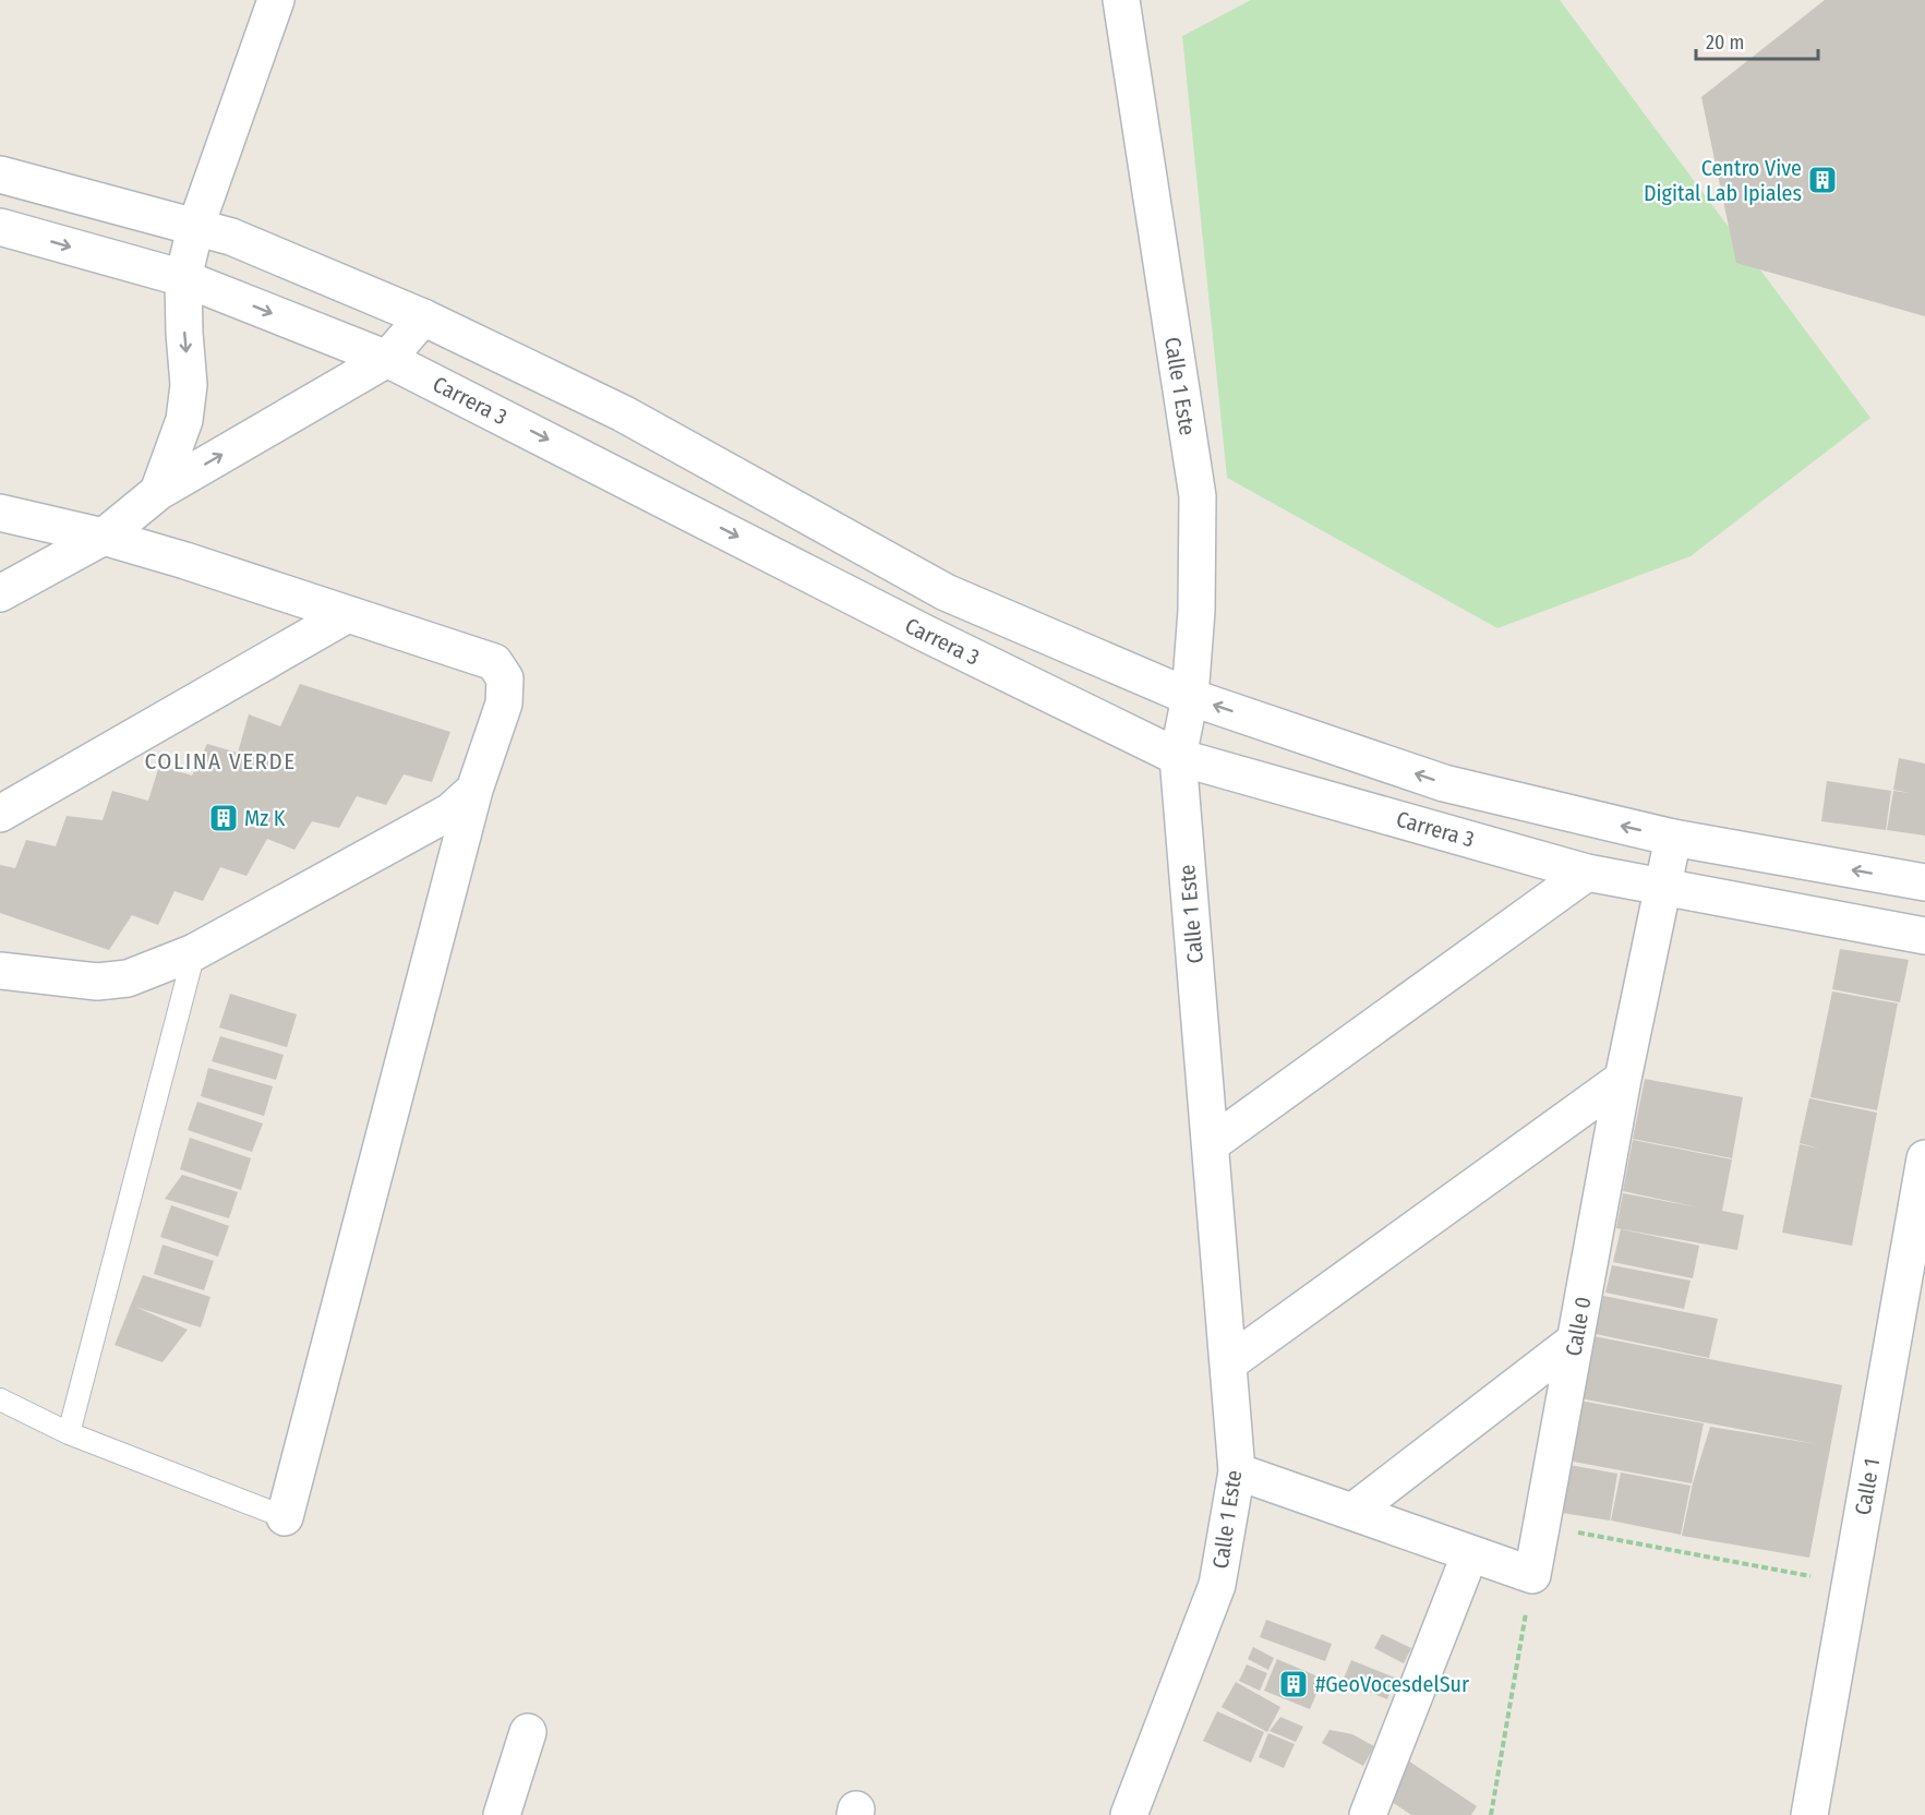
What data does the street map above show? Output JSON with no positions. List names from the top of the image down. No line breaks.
{"streets":{"street":["Calle 1 Este","Carrera 3","Calle 0","Calle 1"]},"crossings":[["Calle 1 Este","Carrera 3"],["Carrera 3","Calle 0"]],"districts":["COLINA VERDE"],"places":{"building":["Centro Vive Digital Lab Ipiales","Mz K","#GeoVocesdelSur"]},"scale_bar":"20 m"}
